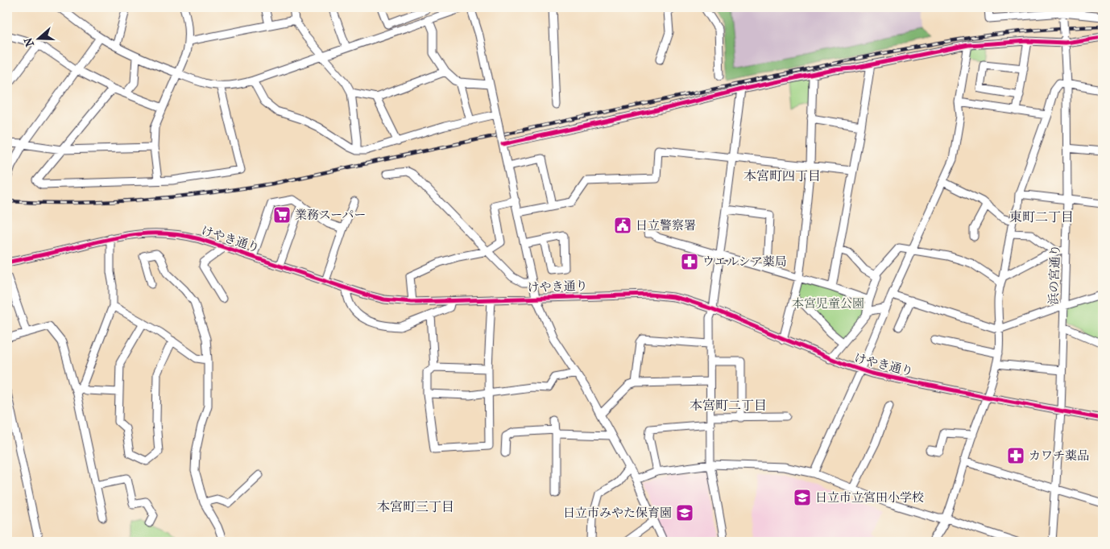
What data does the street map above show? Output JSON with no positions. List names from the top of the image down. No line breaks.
{"streets":{"street":["けやき通り","浜の宮通り"]},"crossings":[["けやき通り","浜の宮通り"]],"districts":["本宮町四丁目","東町二丁目","本宮町二丁目","本宮町三丁目"],"parks":["本宮児童公園"],"places":{"supermarket":["業務スーパー"],"public building":["日立警察署"],"pharmacy":["ウエルシア薬局","カワチ薬品"],"school or university":["日立市立宮田小学校","日立市みやた保育園"]},"north":"left"}
